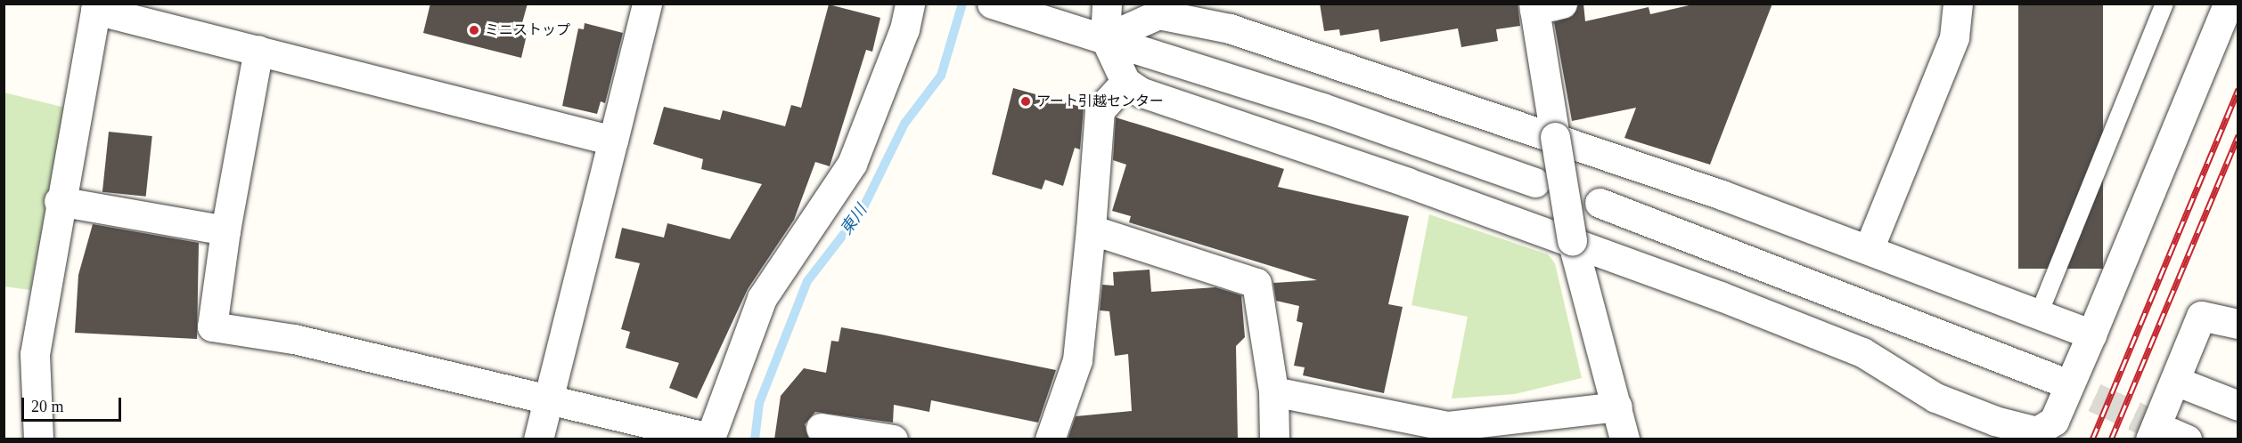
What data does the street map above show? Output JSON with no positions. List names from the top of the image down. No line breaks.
{"water":["東川"],"places":["ミニストップ","アート引越センター"],"scale_bar":"20 m"}
